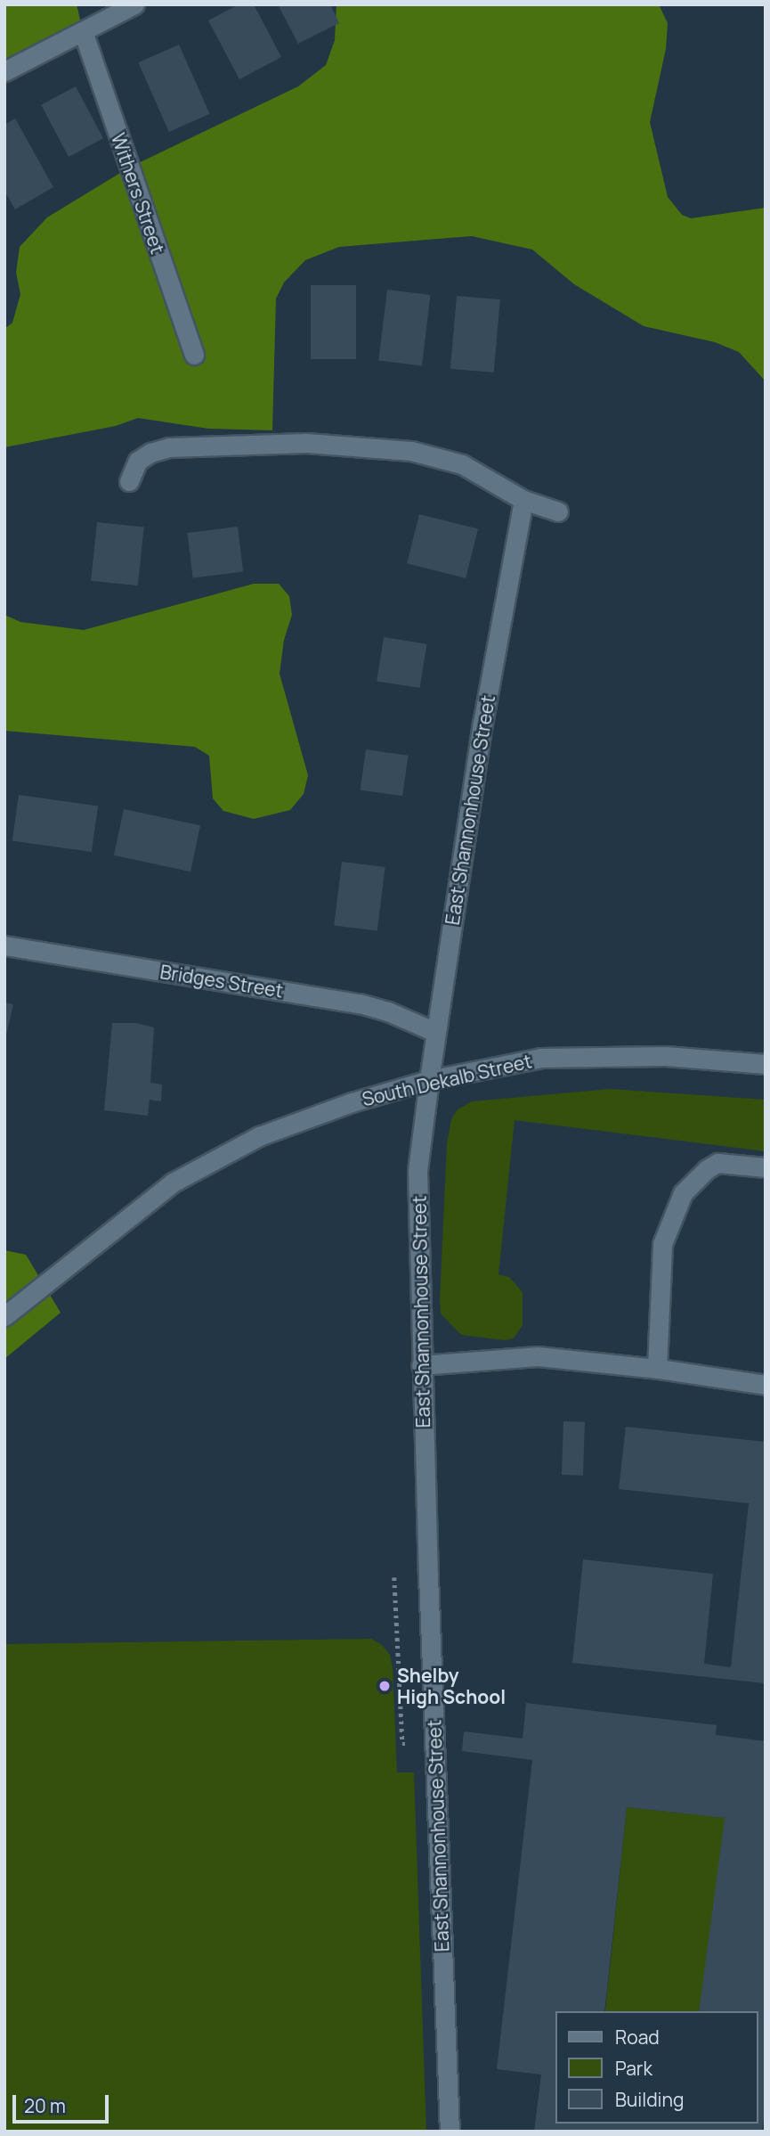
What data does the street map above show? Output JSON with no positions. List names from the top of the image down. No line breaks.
{"streets":{"street":["Withers Street","East Shannonhouse Street","Bridges Street","South Dekalb Street"]},"crossings":[["East Shannonhouse Street","Bridges Street"],["East Shannonhouse Street","South Dekalb Street"]],"places":["Shelby High School"],"legend":["Road","Park","Building"],"scale_bar":"20 m"}
